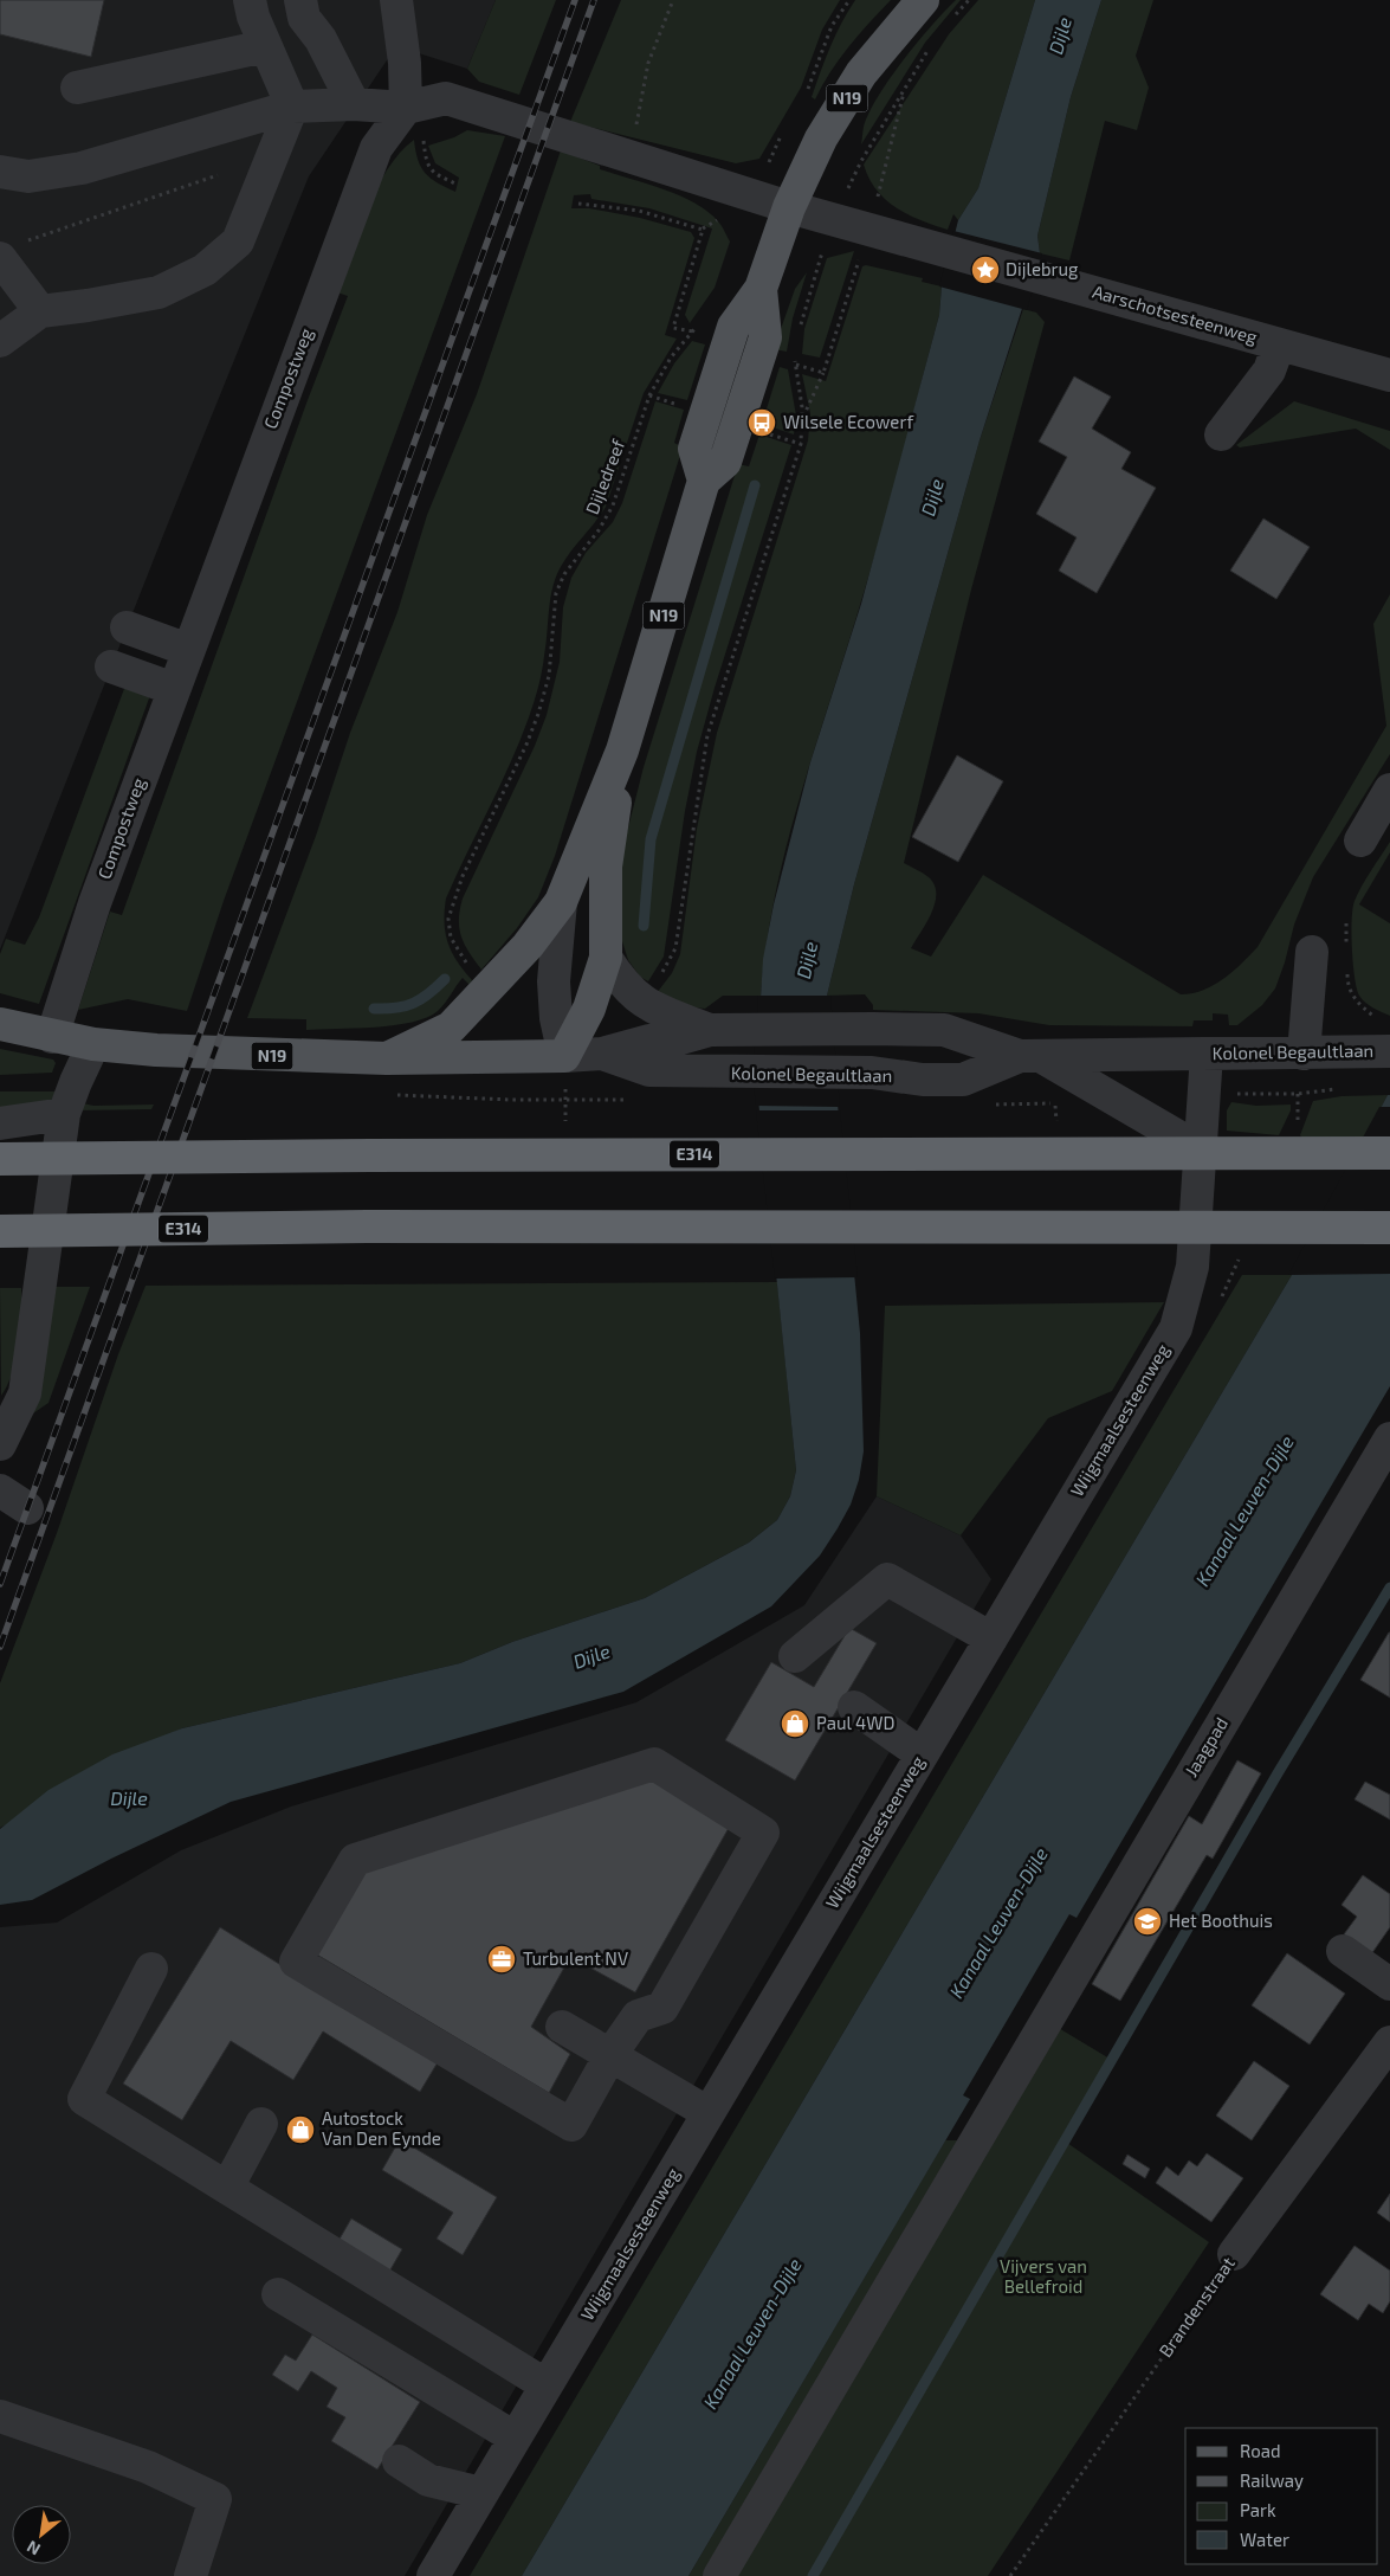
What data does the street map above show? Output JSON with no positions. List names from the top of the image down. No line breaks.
{"streets":{"highway":["E314"],"main road":["N19"],"street":["Aarschotsesteenweg","Compostweg","Kolonel Begaultlaan","Wijgmaalsesteenweg","Jaagpad","Brandenstraat"],"path":["Dijledreef"]},"crossings":[["N19","Aarschotsesteenweg"],["N19","Compostweg"],["N19","Kolonel Begaultlaan"],["Kolonel Begaultlaan","Wijgmaalsesteenweg"]],"water":["Dijle","Kanaal Leuven-Dijle"],"parks":["Vijvers van Bellefroid"],"places":{"place":["Dijlebrug"],"bus stop":["Wilsele Ecowerf"],"shop":["Paul 4WD","Autostock Van Den Eynde"],"school or university":["Het Boothuis"],"office":["Turbulent NV"]},"legend":["Road","Railway","Park","Water"],"north":"bottom left"}
